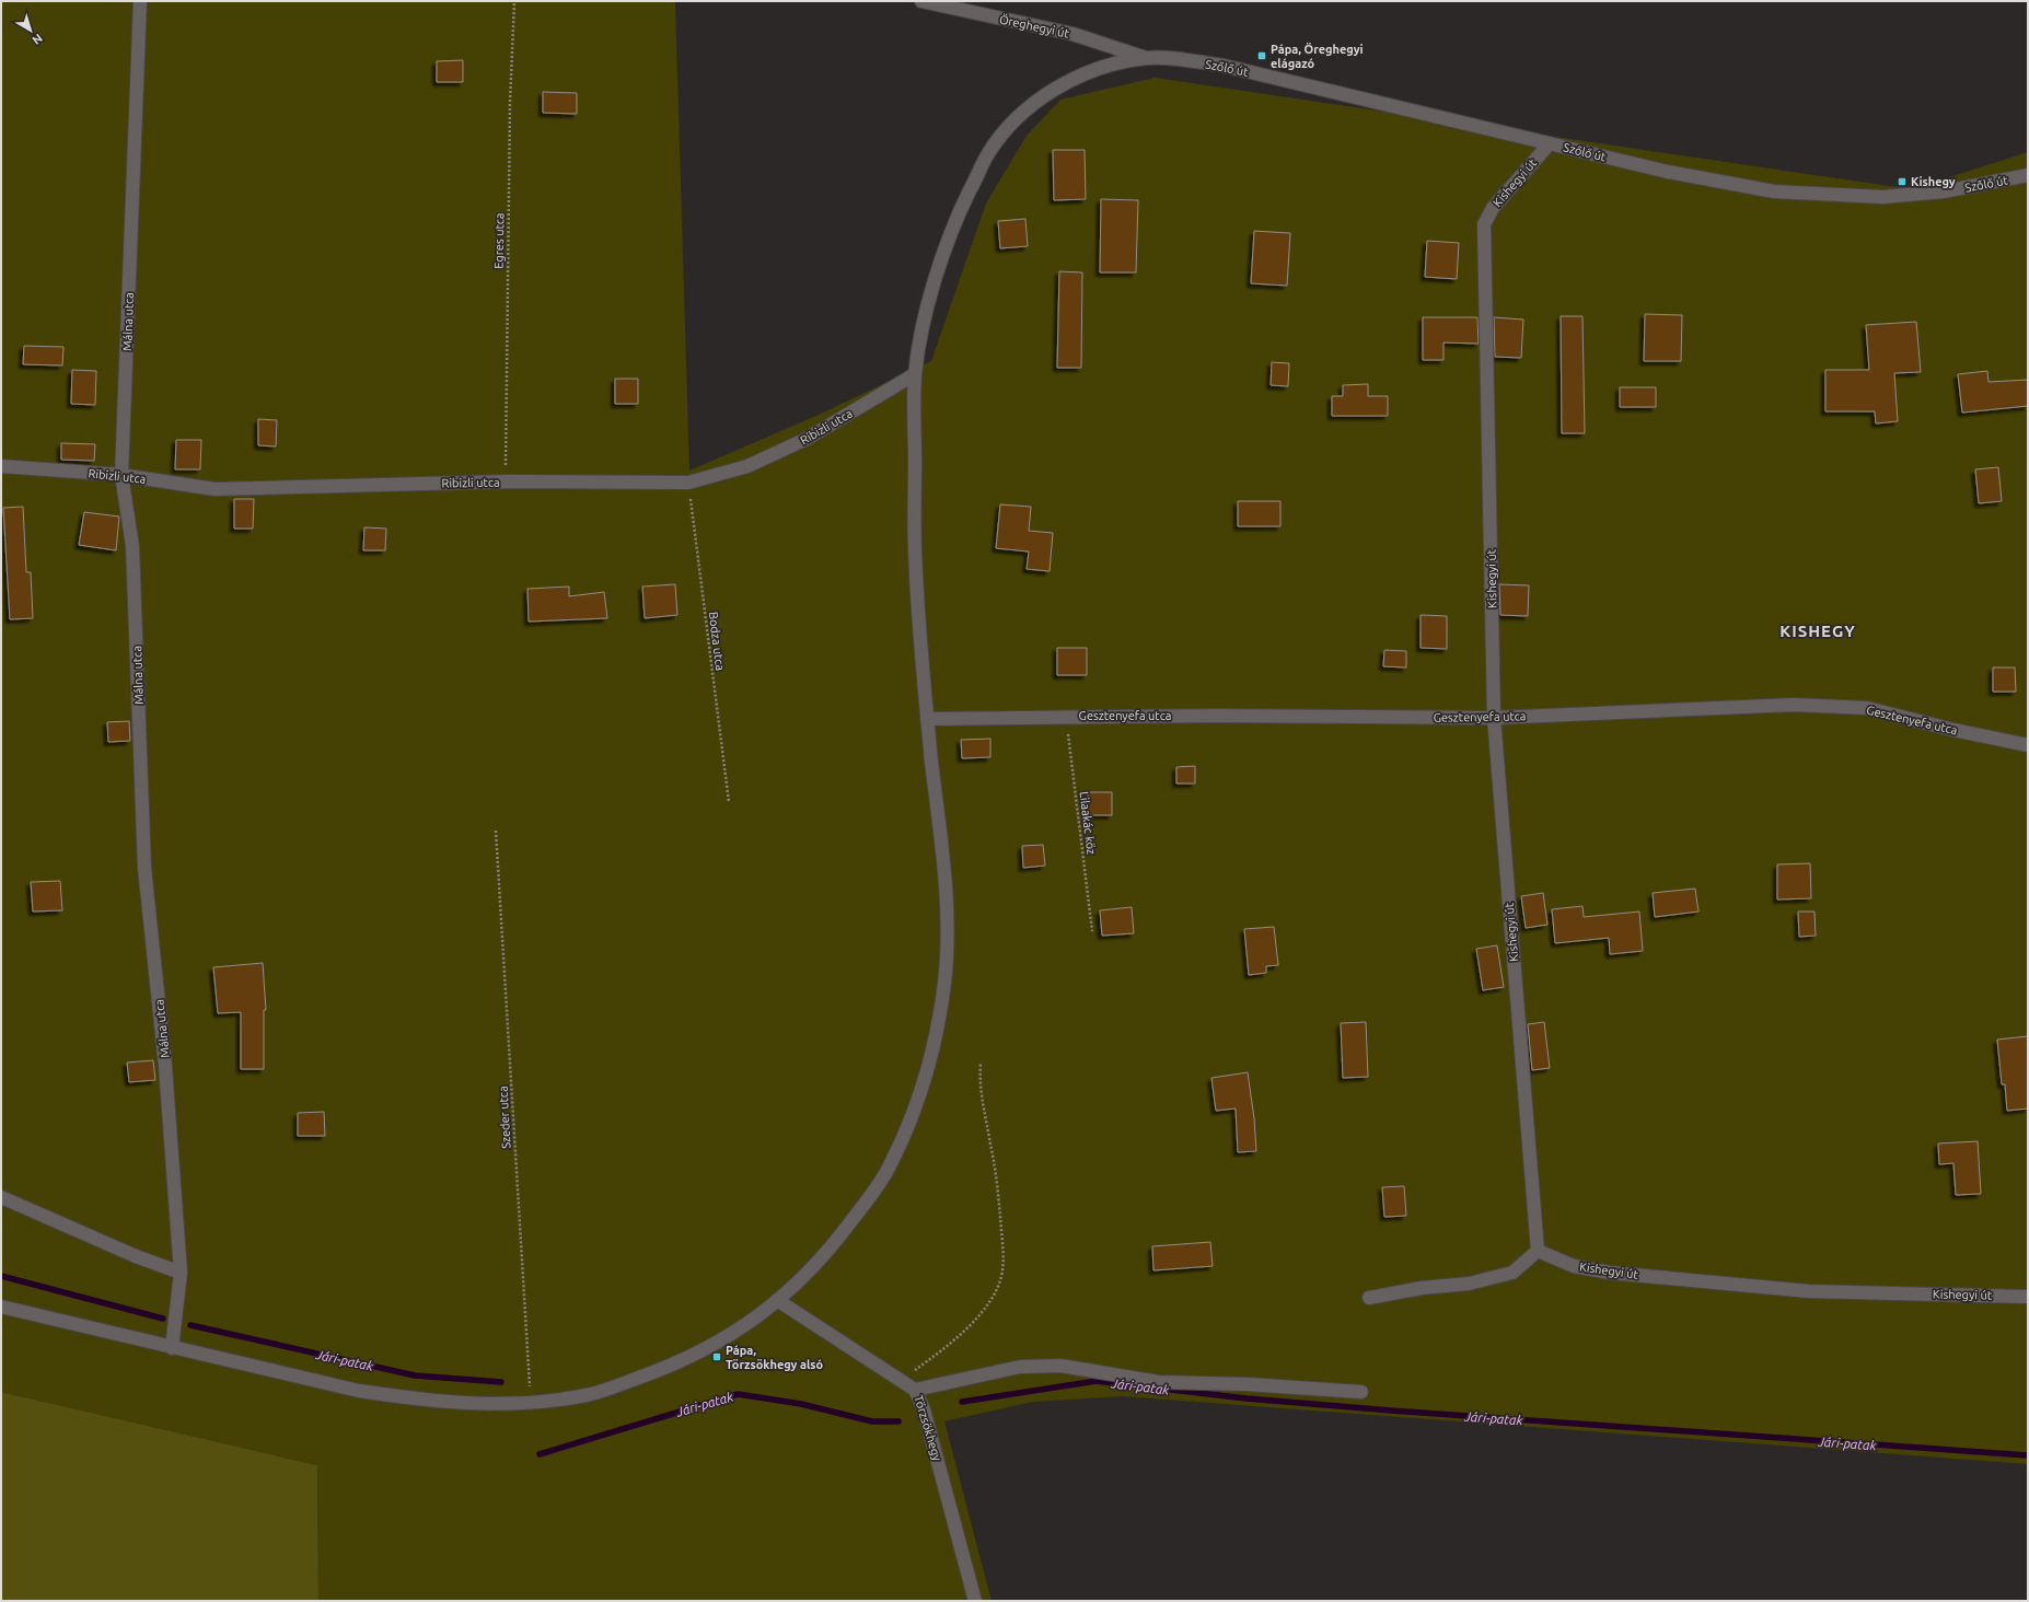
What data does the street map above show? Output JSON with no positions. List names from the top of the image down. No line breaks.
{"streets":{"street":["Öreghegyi út","Szőlő út","Kishegyi út","Málna utca","Ribizli utca","Gesztenyefa utca","Törzsökhegy"],"path":["Egres utca","Bodza utca","Lilaakác köz","Szeder utca"]},"crossings":[["Öreghegyi út","Szőlő út"],["Szőlő út","Kishegyi út"],["Kishegyi út","Gesztenyefa utca"],["Egres utca","Ribizli utca"],["Málna utca","Ribizli utca"],["Ribizli utca","Bodza utca"],["Gesztenyefa utca","Lilaakác köz"]],"districts":["KISHEGY"],"water":["Jári-patak"],"places":{"transit":["Pápa, Öreghegyi elágazó","Kishegy","Pápa, Törzsökhegy alsó"]},"north":"bottom right"}
